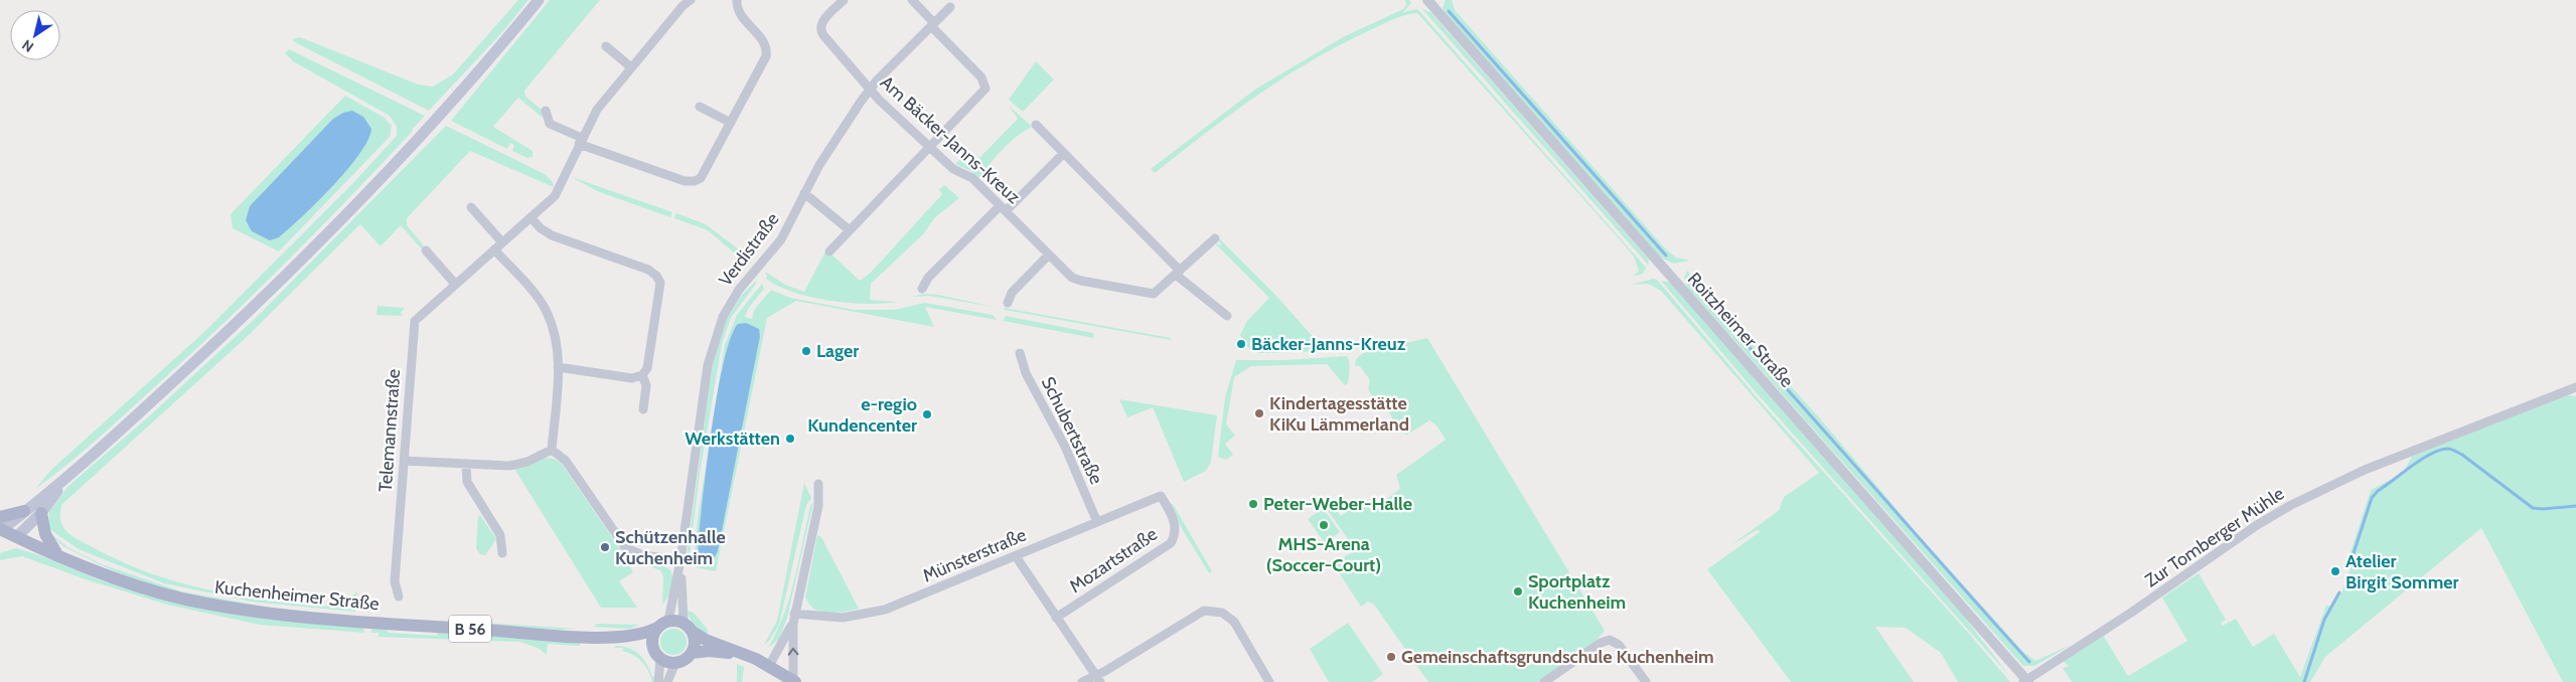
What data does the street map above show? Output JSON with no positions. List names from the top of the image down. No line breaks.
{"streets":{"main road":["Kuchenheimer Straße","B 56"],"street":["Am Bäcker-Janns-Kreuz","Verdistraße","Roitzheimer Straße","Telemannstraße","Schubertstraße","Zur Tomberger Mühle","Münsterstraße","Mozartstraße"]},"crossings":[["Am Bäcker-Janns-Kreuz","Verdistraße"],["Verdistraße","Kuchenheimer Straße"],["Roitzheimer Straße","Zur Tomberger Mühle"],["Schubertstraße","Münsterstraße"],["Münsterstraße","Mozartstraße"],["Kuchenheimer Straße","B 56"]],"places":["Bäcker-Janns-Kreuz","Lager","Kindertagesstätte KiKu Lämmerland","e-regio Kundencenter","Werkstätten","Peter-Weber-Halle","MHS-Arena (Soccer-Court)","Schützenhalle Kuchenheim","Atelier Birgit Sommer","Sportplatz Kuchenheim","Gemeinschaftsgrundschule Kuchenheim"],"north":"bottom left"}
